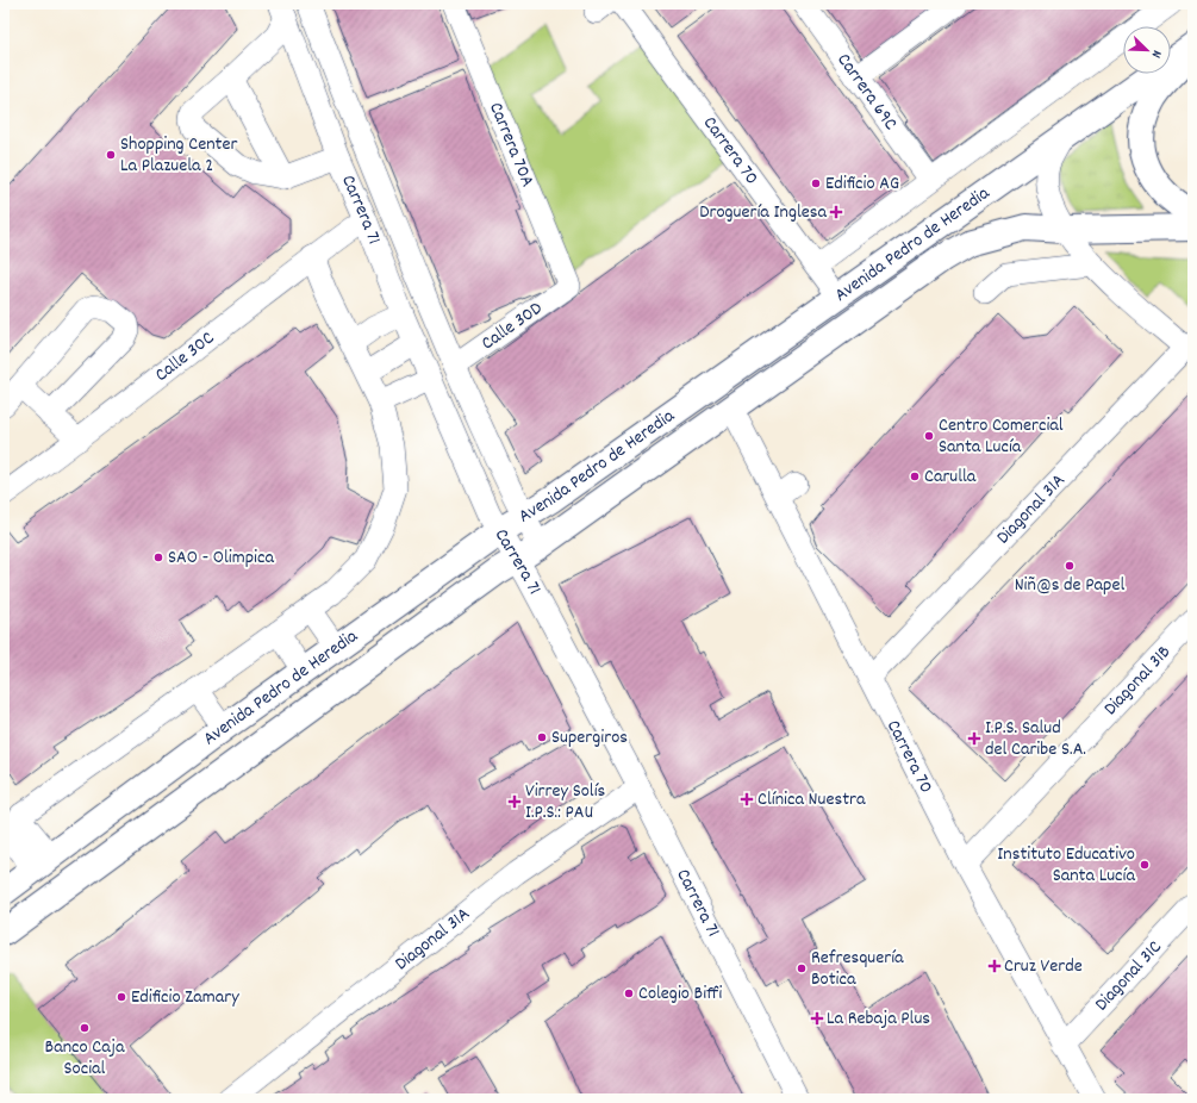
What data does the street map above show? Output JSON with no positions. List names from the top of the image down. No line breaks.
{"streets":{"highway":["Avenida Pedro de Heredia"],"street":["Carrera 69C","Carrera 70A","Carrera 70","Carrera 71","Calle 30D","Calle 30C","Diagonal 31A","Diagonal 31B","Diagonal 31C"]},"crossings":[["Carrera 70A","Calle 30D"],["Carrera 70","Avenida Pedro de Heredia"],["Carrera 70","Diagonal 31A"],["Carrera 70","Diagonal 31B"],["Carrera 70","Diagonal 31C"],["Carrera 71","Avenida Pedro de Heredia"],["Carrera 71","Calle 30D"],["Carrera 71","Calle 30C"],["Carrera 71","Diagonal 31A"]],"places":{"other":["Shopping Center La Plazuela 2","Edificio AG","Centro Comercial Santa Lucía","Carulla","SAO - Olimpica","Niñ@s de Papel","Supergiros","Instituto Educativo Santa Lucía","Refresquería Botica","Colegio Biffi","Edificio Zamary","Banco Caja Social"],"health":["Droguería Inglesa","I.P.S. Salud del Caribe S.A.","Clínica Nuestra","Virrey Solís I.P.S.: PAU","Cruz Verde","La Rebaja Plus"]},"north":"bottom right"}
